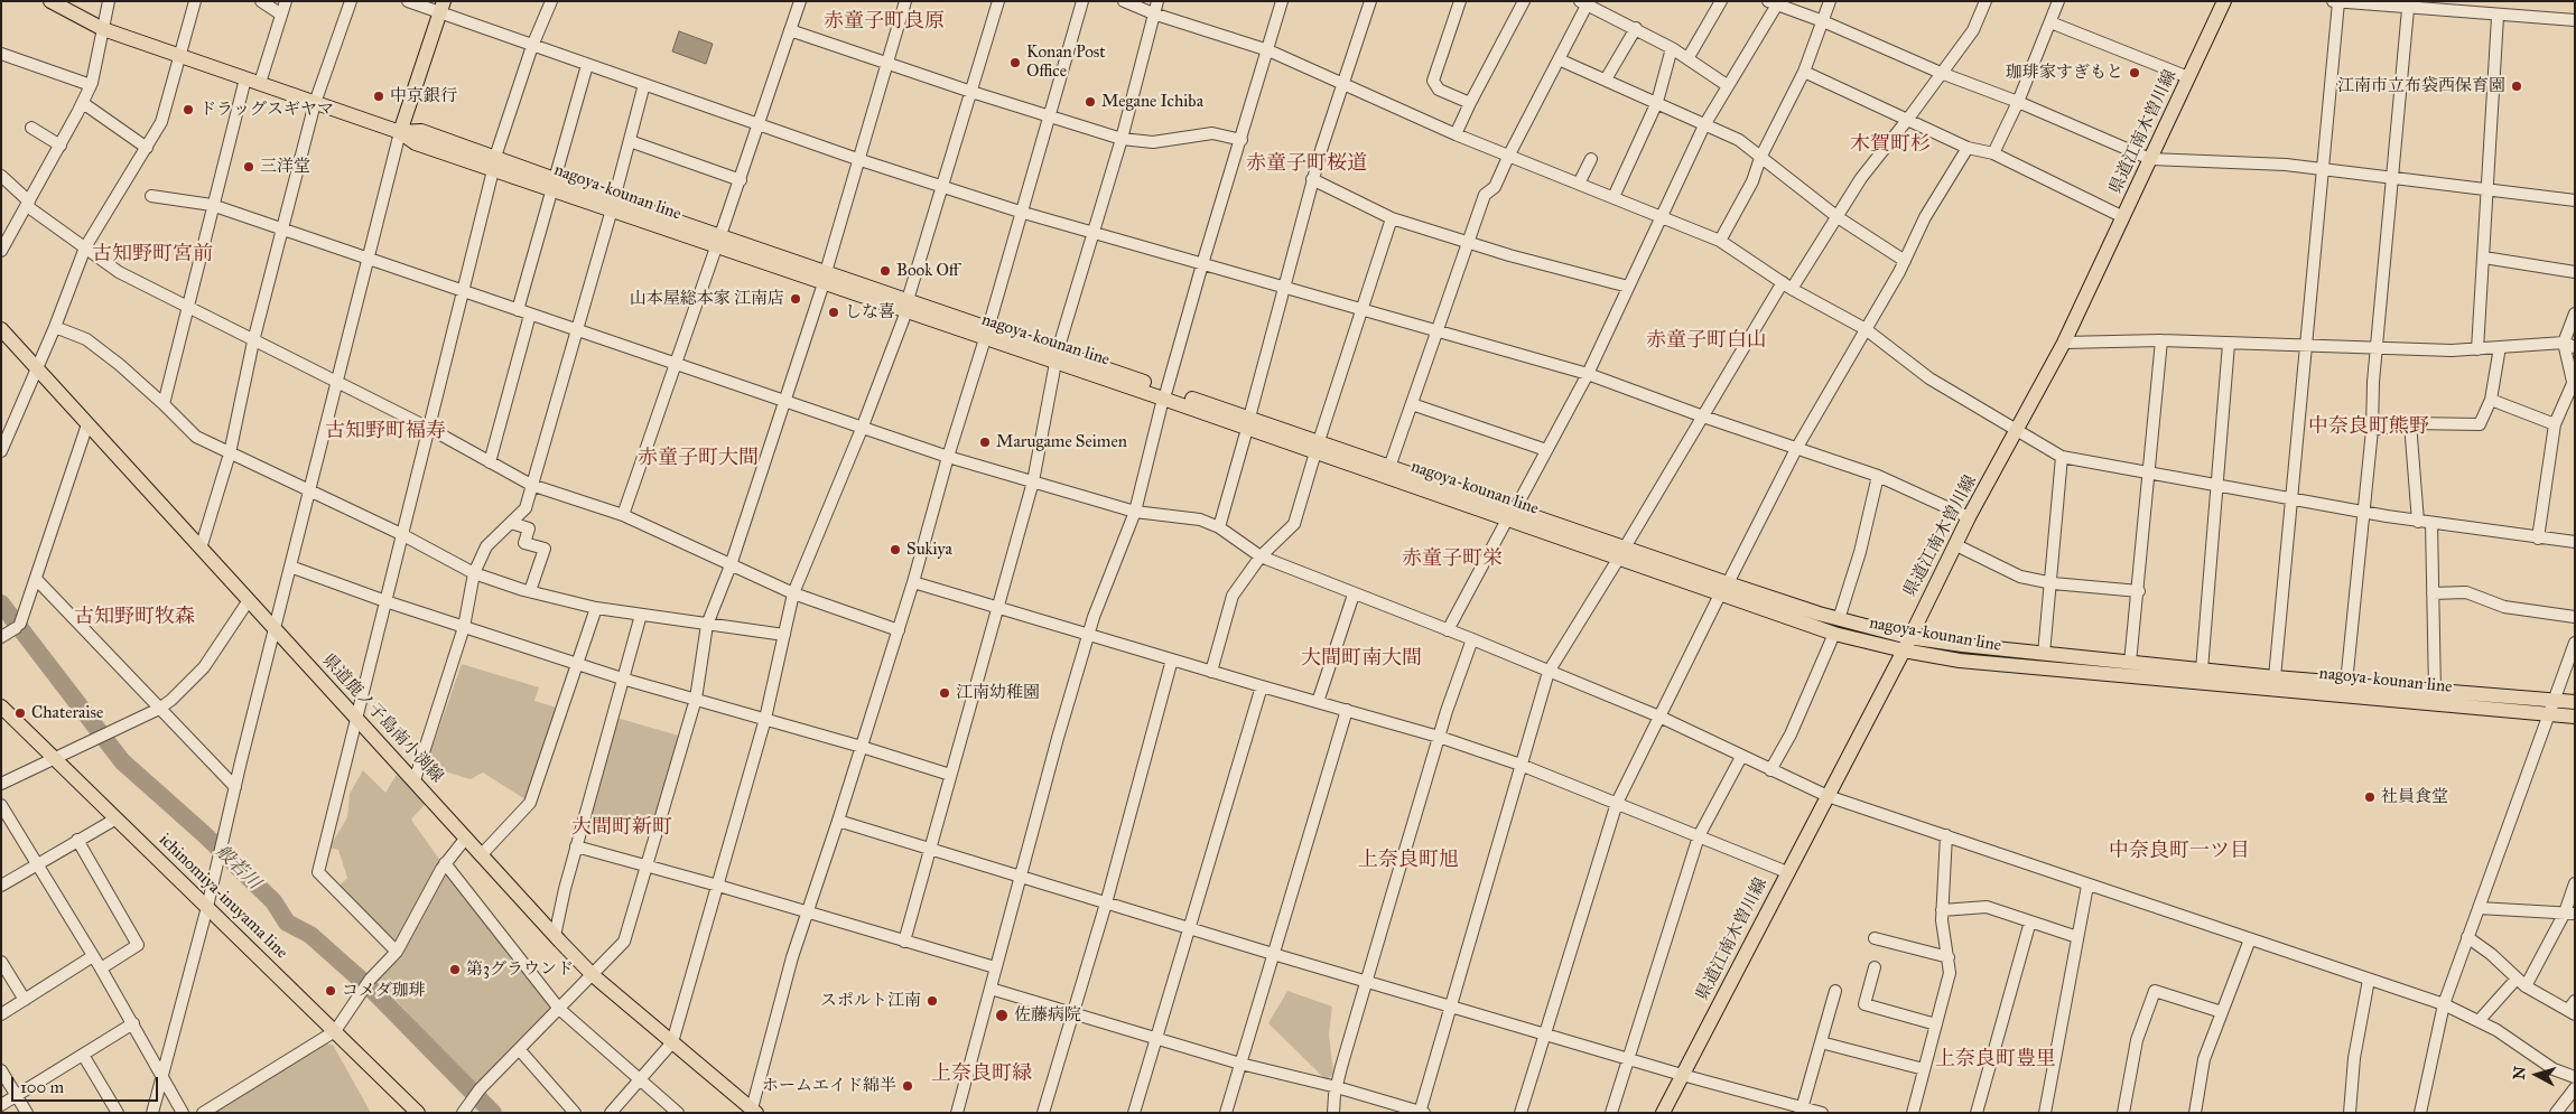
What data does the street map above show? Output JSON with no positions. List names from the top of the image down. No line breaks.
{"streets":{"main road":["県道江南木曽川線","nagoya-kounan line","県道鹿ノ子島南小渕線","ichinomiya-inuyama line"]},"crossings":[["県道江南木曽川線","nagoya-kounan line"]],"districts":["赤童子町良原","木賀町杉","赤童子町桜道","古知野町宮前","赤童子町白山","中奈良町熊野","古知野町福寿","赤童子町大間","赤童子町栄","古知野町牧森","大間町南大間","大間町新町","中奈良町一ツ目","上奈良町旭","上奈良町豊里","上奈良町緑"],"water":["般若川"],"places":["Konan Post Office","珈琲家すぎもと","江南市立布袋西保育園","中京銀行","Megane Ichiba","ドラッグスギヤマ","三洋堂","Book Off","山本屋総本家 江南店","しな喜","Marugame Seimen","Sukiya","江南幼稚園","Chateraise","社員食堂","第3グラウンド","コメダ珈琲","スポルト江南","佐藤病院","ホームエイド綿半"],"scale_bar":"100 m","north":"left"}
